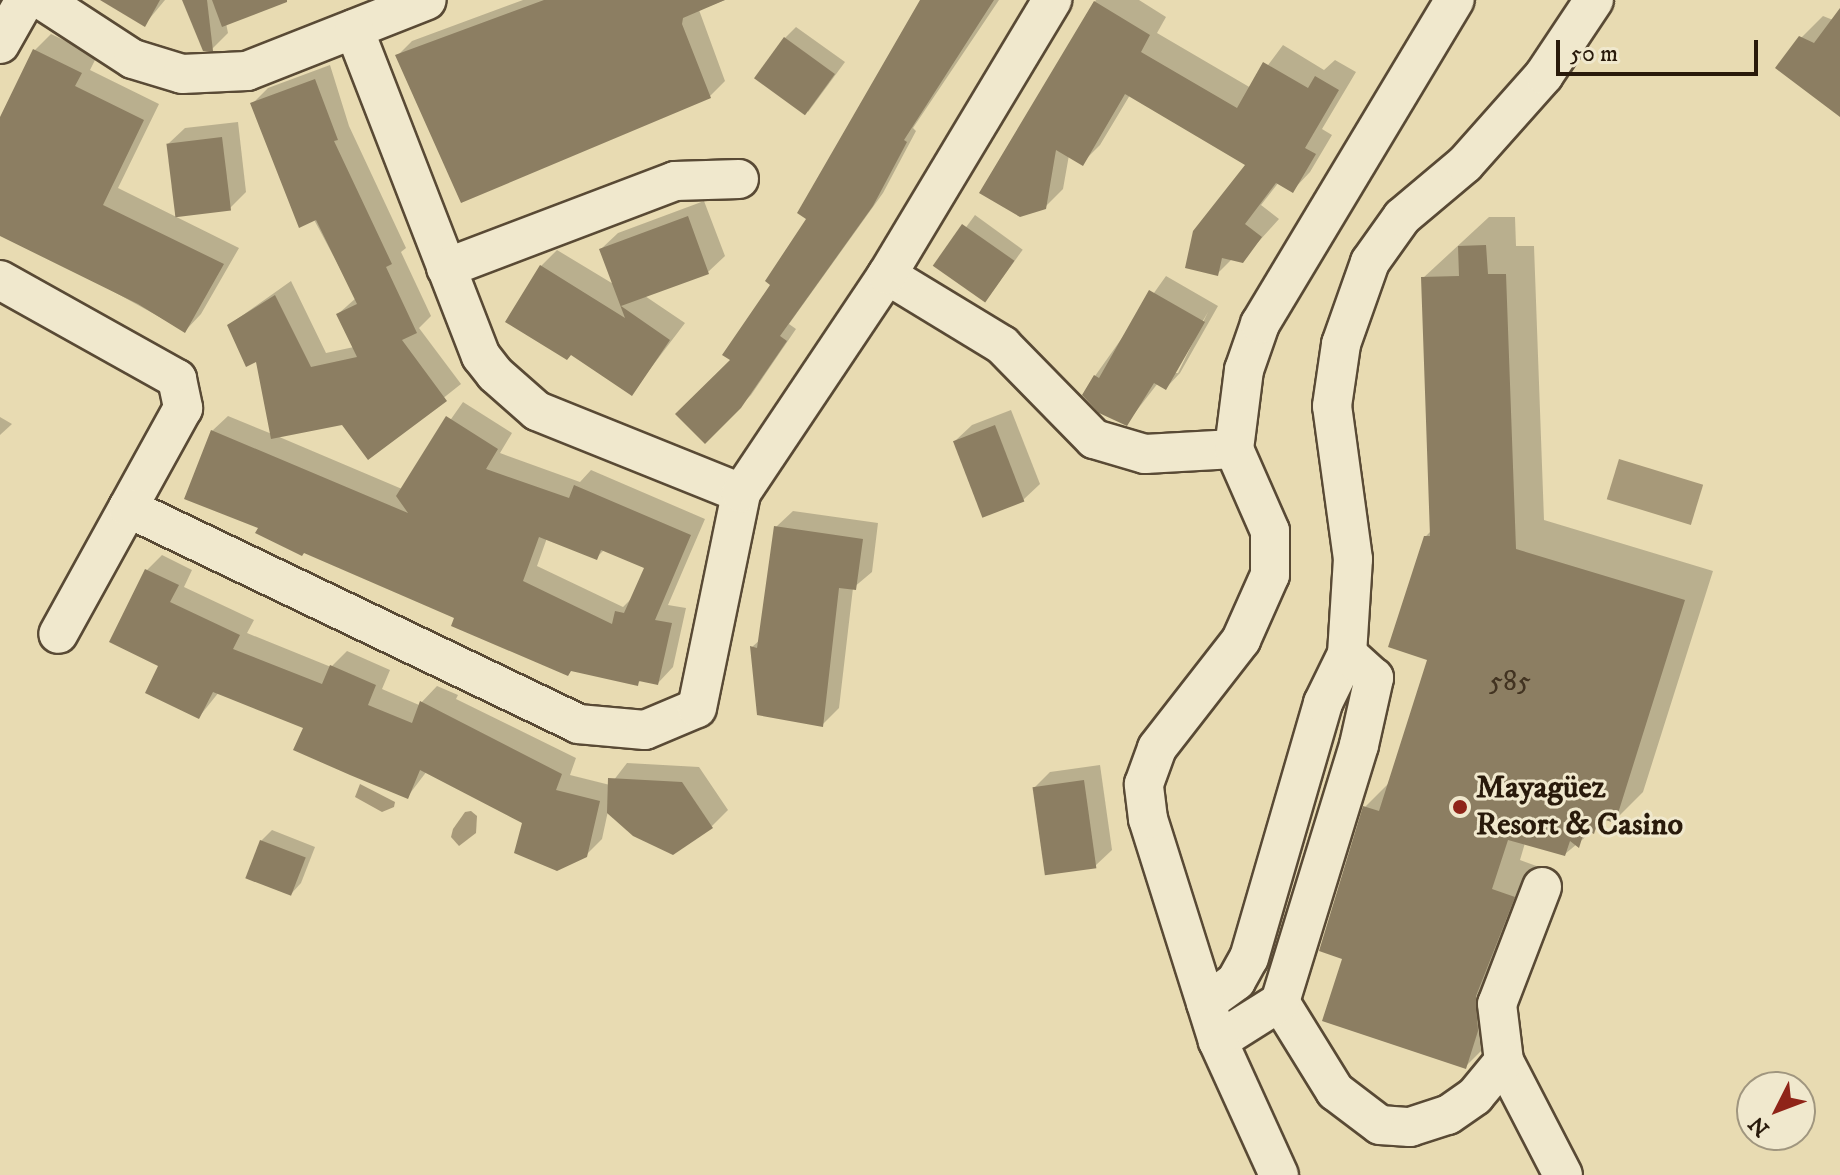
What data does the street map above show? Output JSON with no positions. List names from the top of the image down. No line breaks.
{"places":["Mayagüez Resort & Casino"],"house_numbers":["585"],"scale_bar":"50 m","north":"bottom left"}
